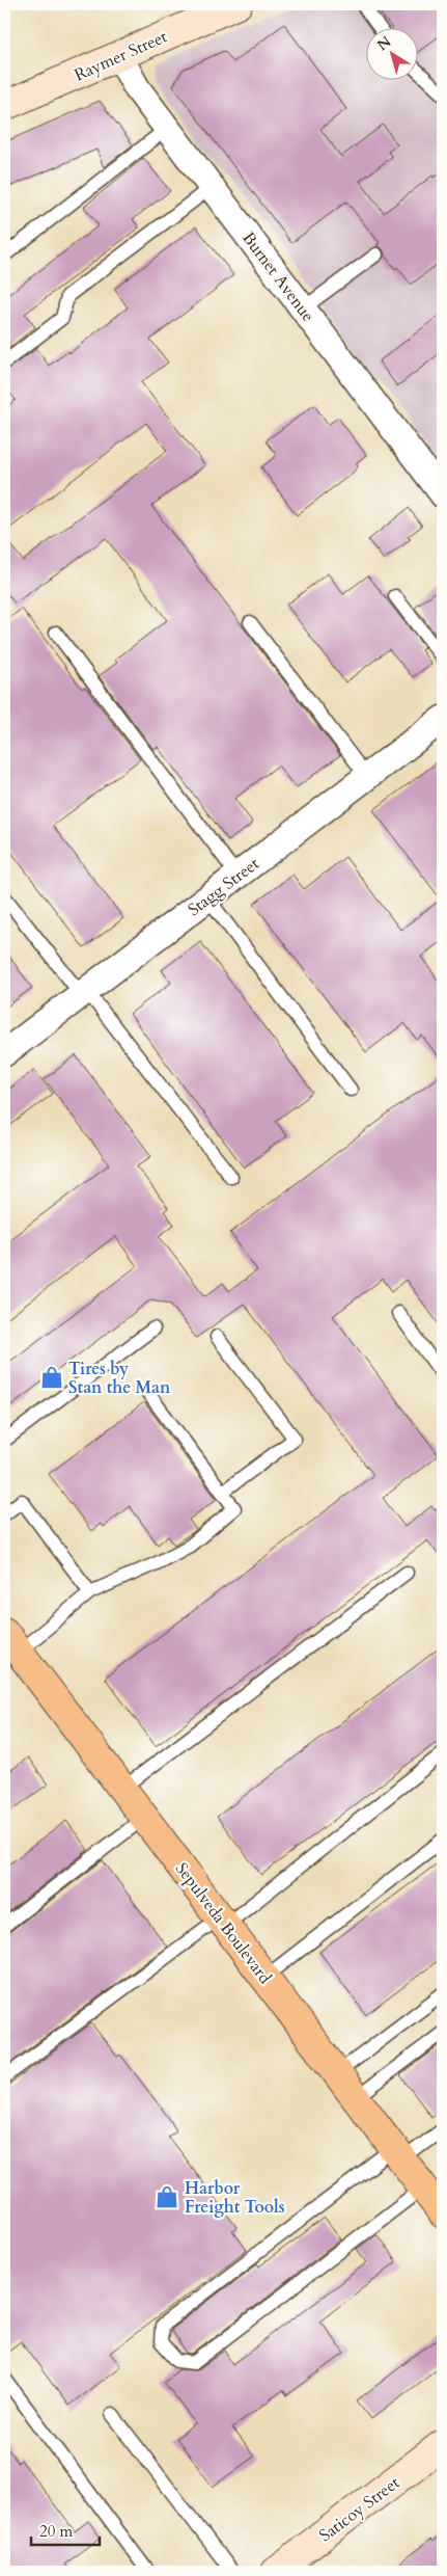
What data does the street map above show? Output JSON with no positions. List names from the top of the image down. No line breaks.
{"streets":{"main road":["Sepulveda Boulevard"],"street":["Raymer Street","Burnet Avenue","Stagg Street","Saticoy Street"]},"crossings":[["Raymer Street","Burnet Avenue"]],"places":{"shop":["Tires by Stan the Man","Harbor Freight Tools"]},"scale_bar":"20 m","north":"top left"}
